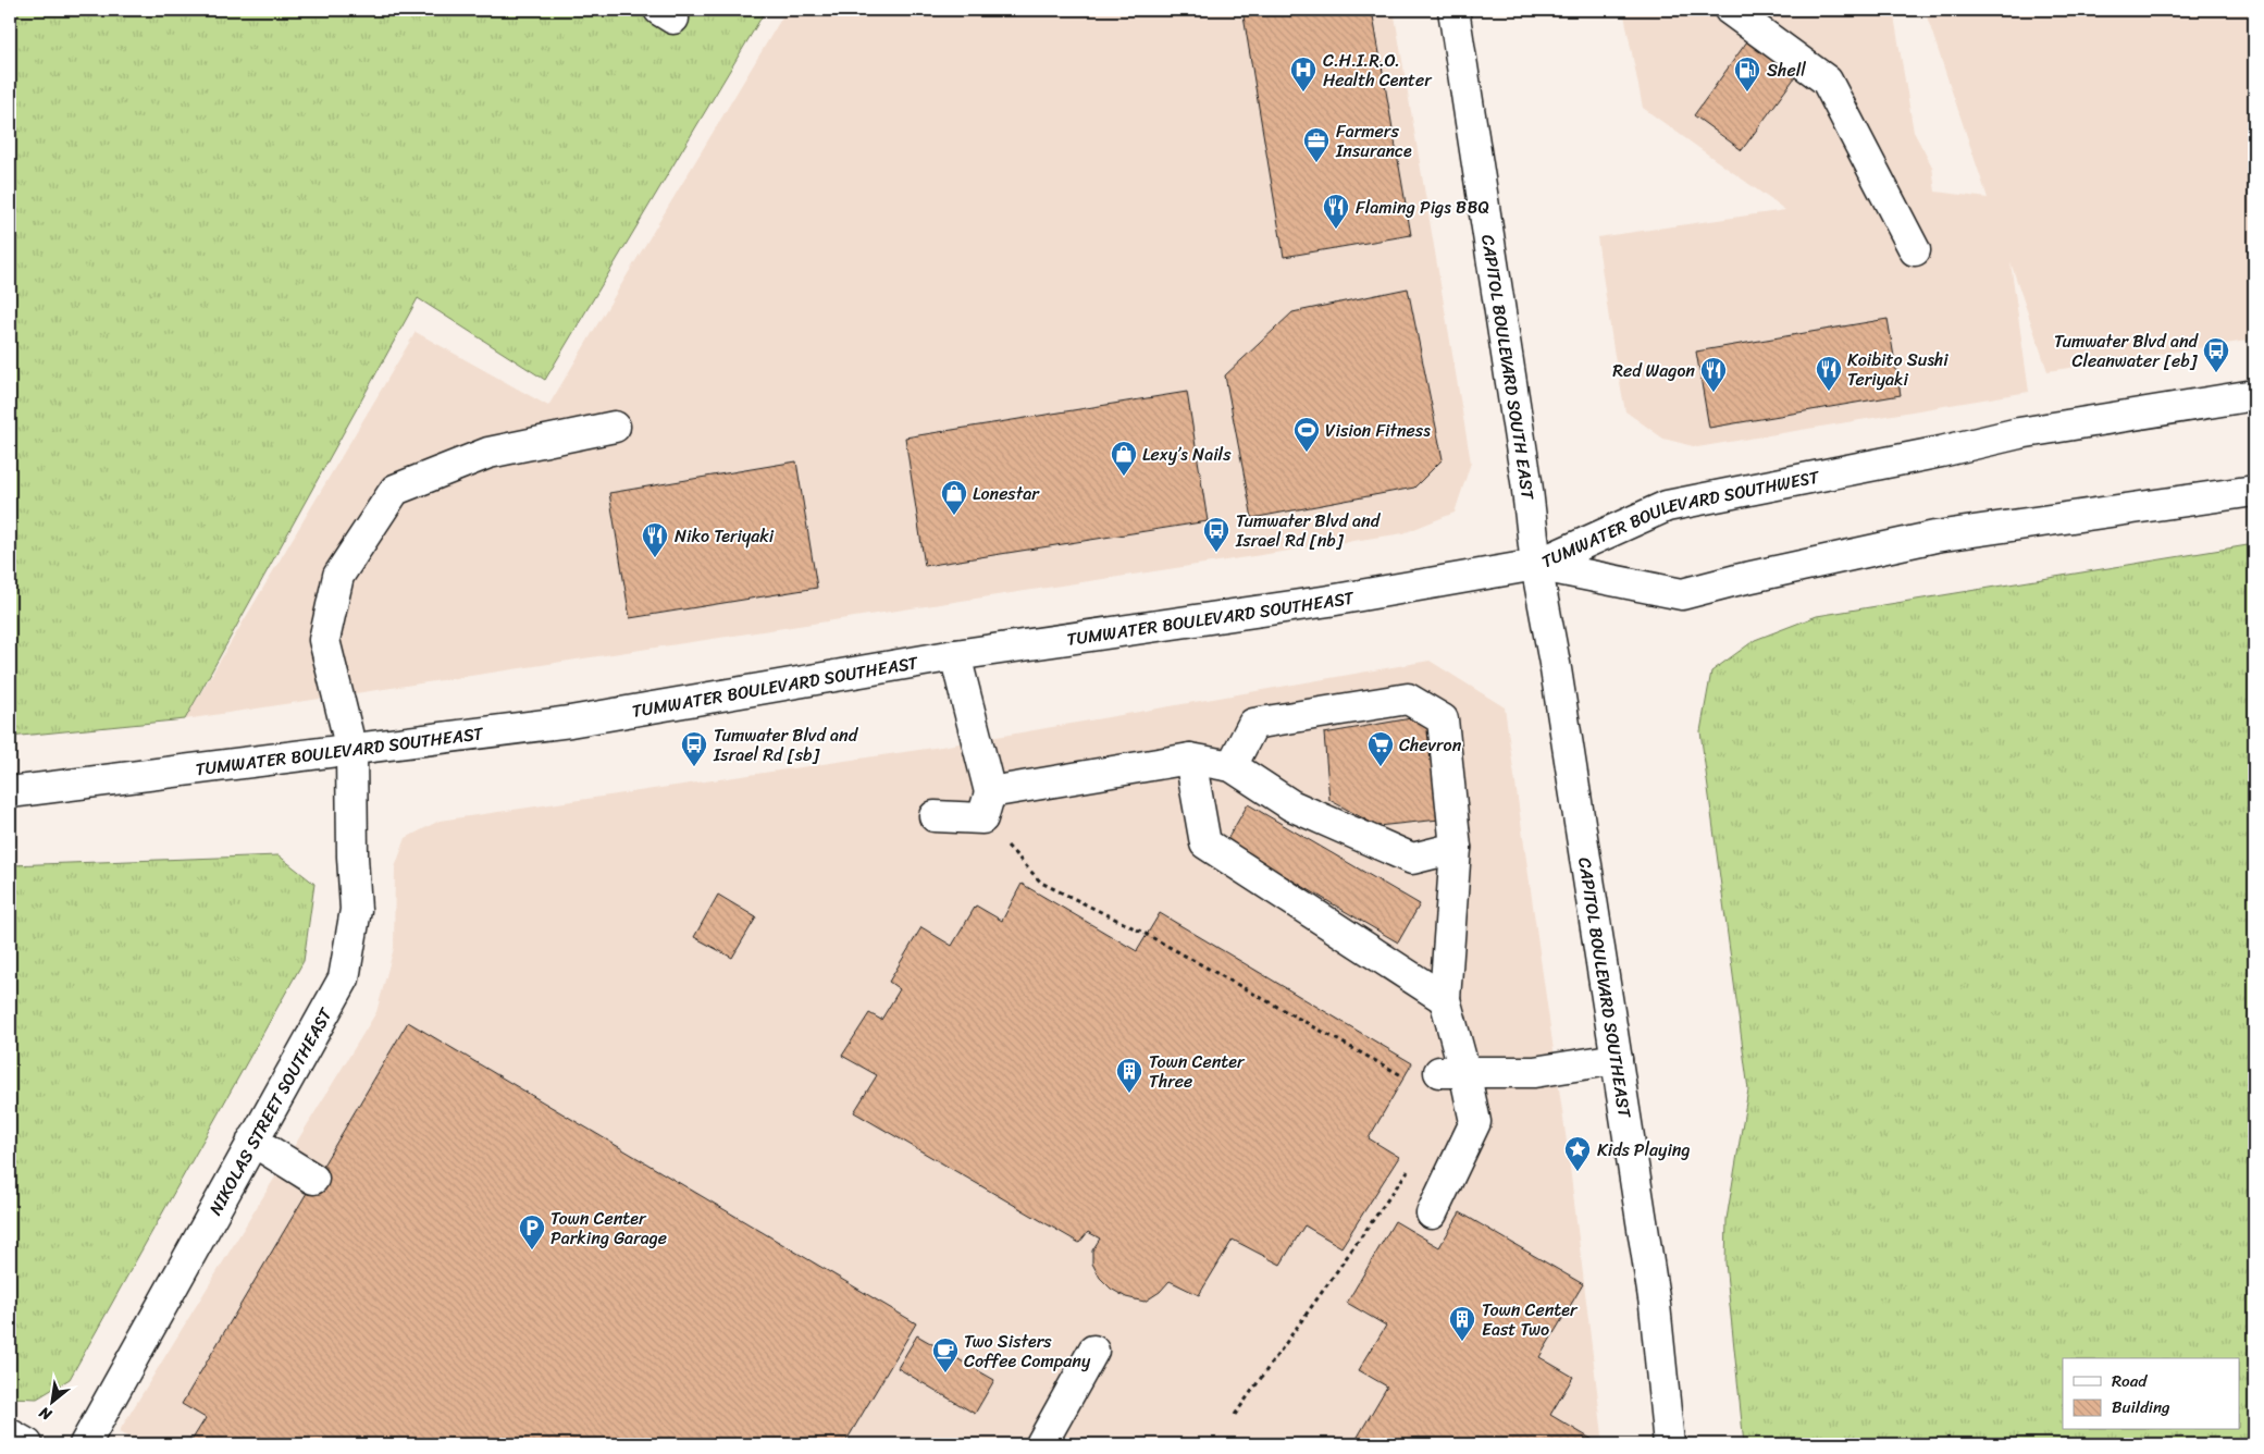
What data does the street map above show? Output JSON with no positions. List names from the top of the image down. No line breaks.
{"streets":{"main road":["CAPITOL BOULEVARD SOUTH EAST","TUMWATER BOULEVARD SOUTHWEST","TUMWATER BOULEVARD SOUTHEAST","CAPITOL BOULEVARD SOUTHEAST","NIKOLAS STREET SOUTHEAST"]},"crossings":[["CAPITOL BOULEVARD SOUTH EAST","TUMWATER BOULEVARD SOUTHWEST"],["CAPITOL BOULEVARD SOUTH EAST","TUMWATER BOULEVARD SOUTHEAST"],["CAPITOL BOULEVARD SOUTH EAST","CAPITOL BOULEVARD SOUTHEAST"],["TUMWATER BOULEVARD SOUTHWEST","TUMWATER BOULEVARD SOUTHEAST"],["TUMWATER BOULEVARD SOUTHWEST","CAPITOL BOULEVARD SOUTHEAST"],["TUMWATER BOULEVARD SOUTHEAST","CAPITOL BOULEVARD SOUTHEAST"],["TUMWATER BOULEVARD SOUTHEAST","NIKOLAS STREET SOUTHEAST"]],"places":{"hospital":["C.H.I.R.O. Health Center"],"fuel station":["Shell"],"office":["Farmers Insurance"],"restaurant":["Flaming Pigs BBQ","Koibito Sushi Teriyaki","Red Wagon","Niko Teriyaki"],"bus stop":["Tumwater Blvd and Cleanwater [eb]","Tumwater Blvd and Israel Rd [nb]","Tumwater Blvd and Israel Rd [sb]"],"sports":["Vision Fitness"],"shop":["Lexy’s Nails","Lonestar"],"supermarket":["Chevron"],"building":["Town Center Three","Town Center East Two"],"place":["Kids Playing"],"parking":["Town Center Parking Garage"],"cafe":["Two Sisters Coffee Company"]},"legend":["Road","Building"],"north":"bottom left"}
